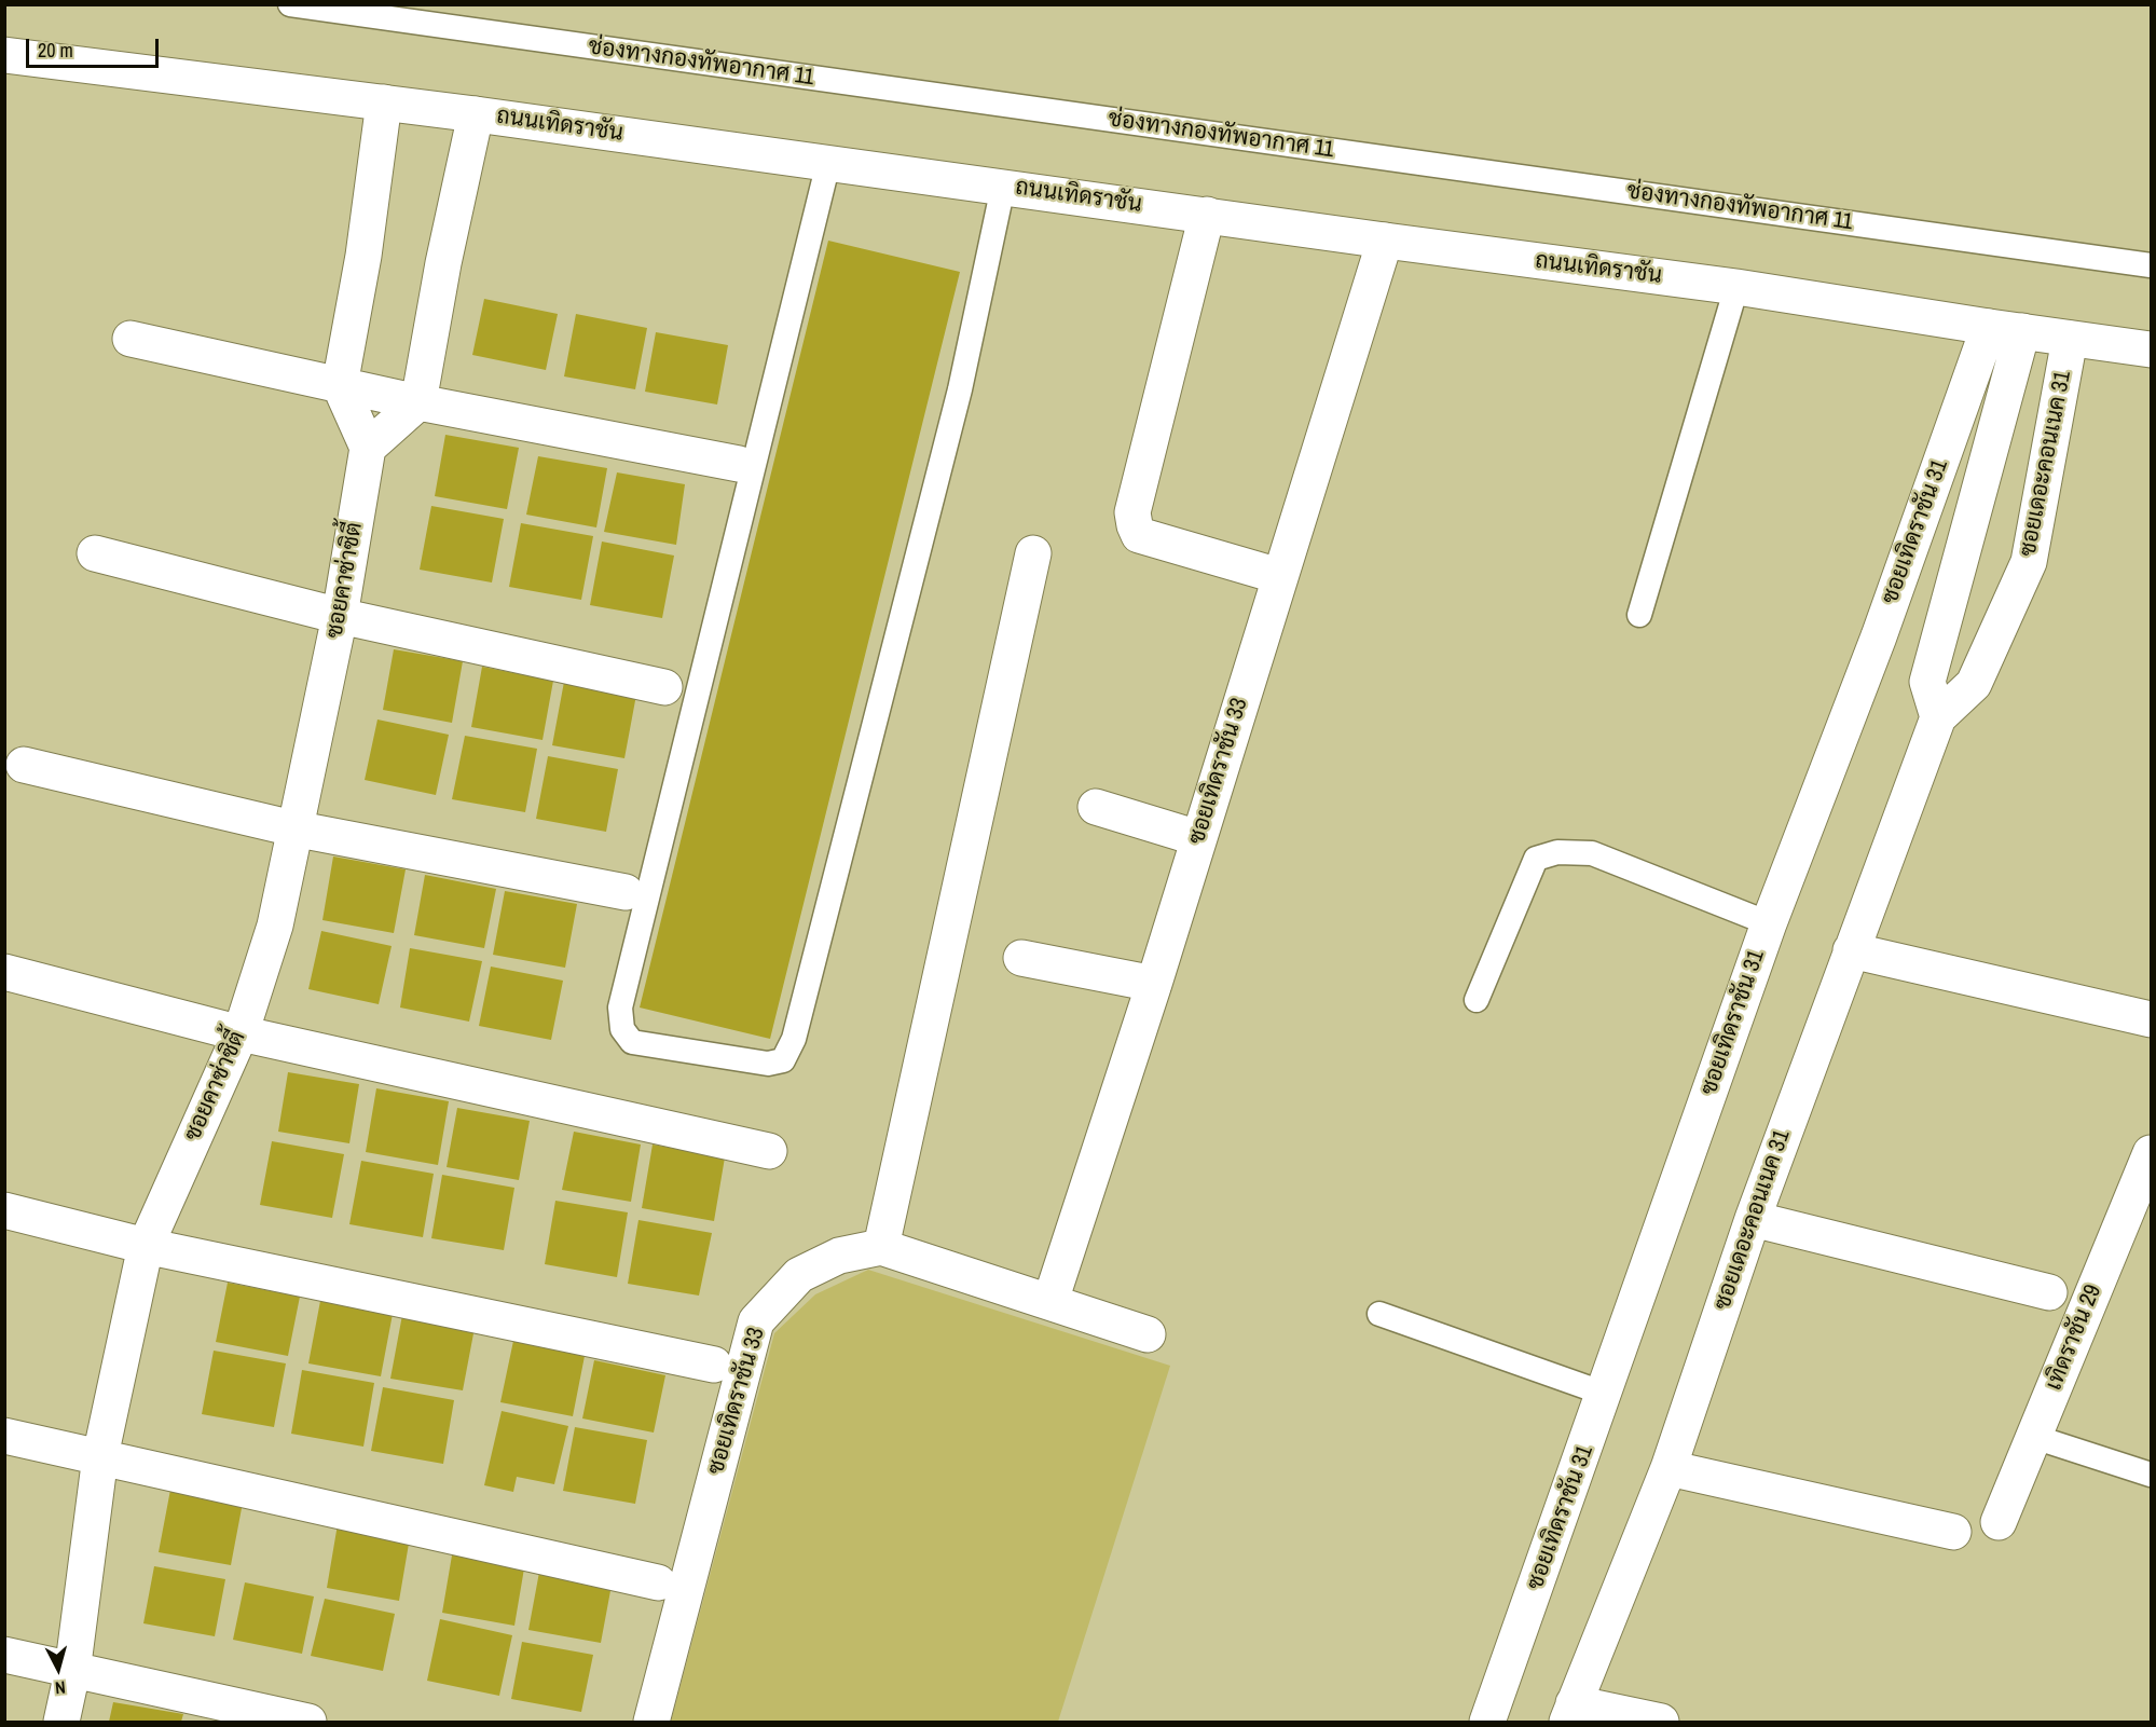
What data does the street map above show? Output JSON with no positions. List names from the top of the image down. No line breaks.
{"streets":{"street":["ถนนเทิดราชัน","ซอยเดอะคอนเนค 31","ซอยเทิดราชัน 31","ซอยคาซ่าซิตี้","ซอยเทิดราชัน 33","เทิดราชัน 29"],"lane":["ช่องทางกองทัพอากาศ 11"]},"crossings":[["ถนนเทิดราชัน","ซอยเดอะคอนเนค 31"],["ถนนเทิดราชัน","ซอยเทิดราชัน 31"],["ถนนเทิดราชัน","ซอยเทิดราชัน 33"]],"scale_bar":"20 m","north":"bottom"}
